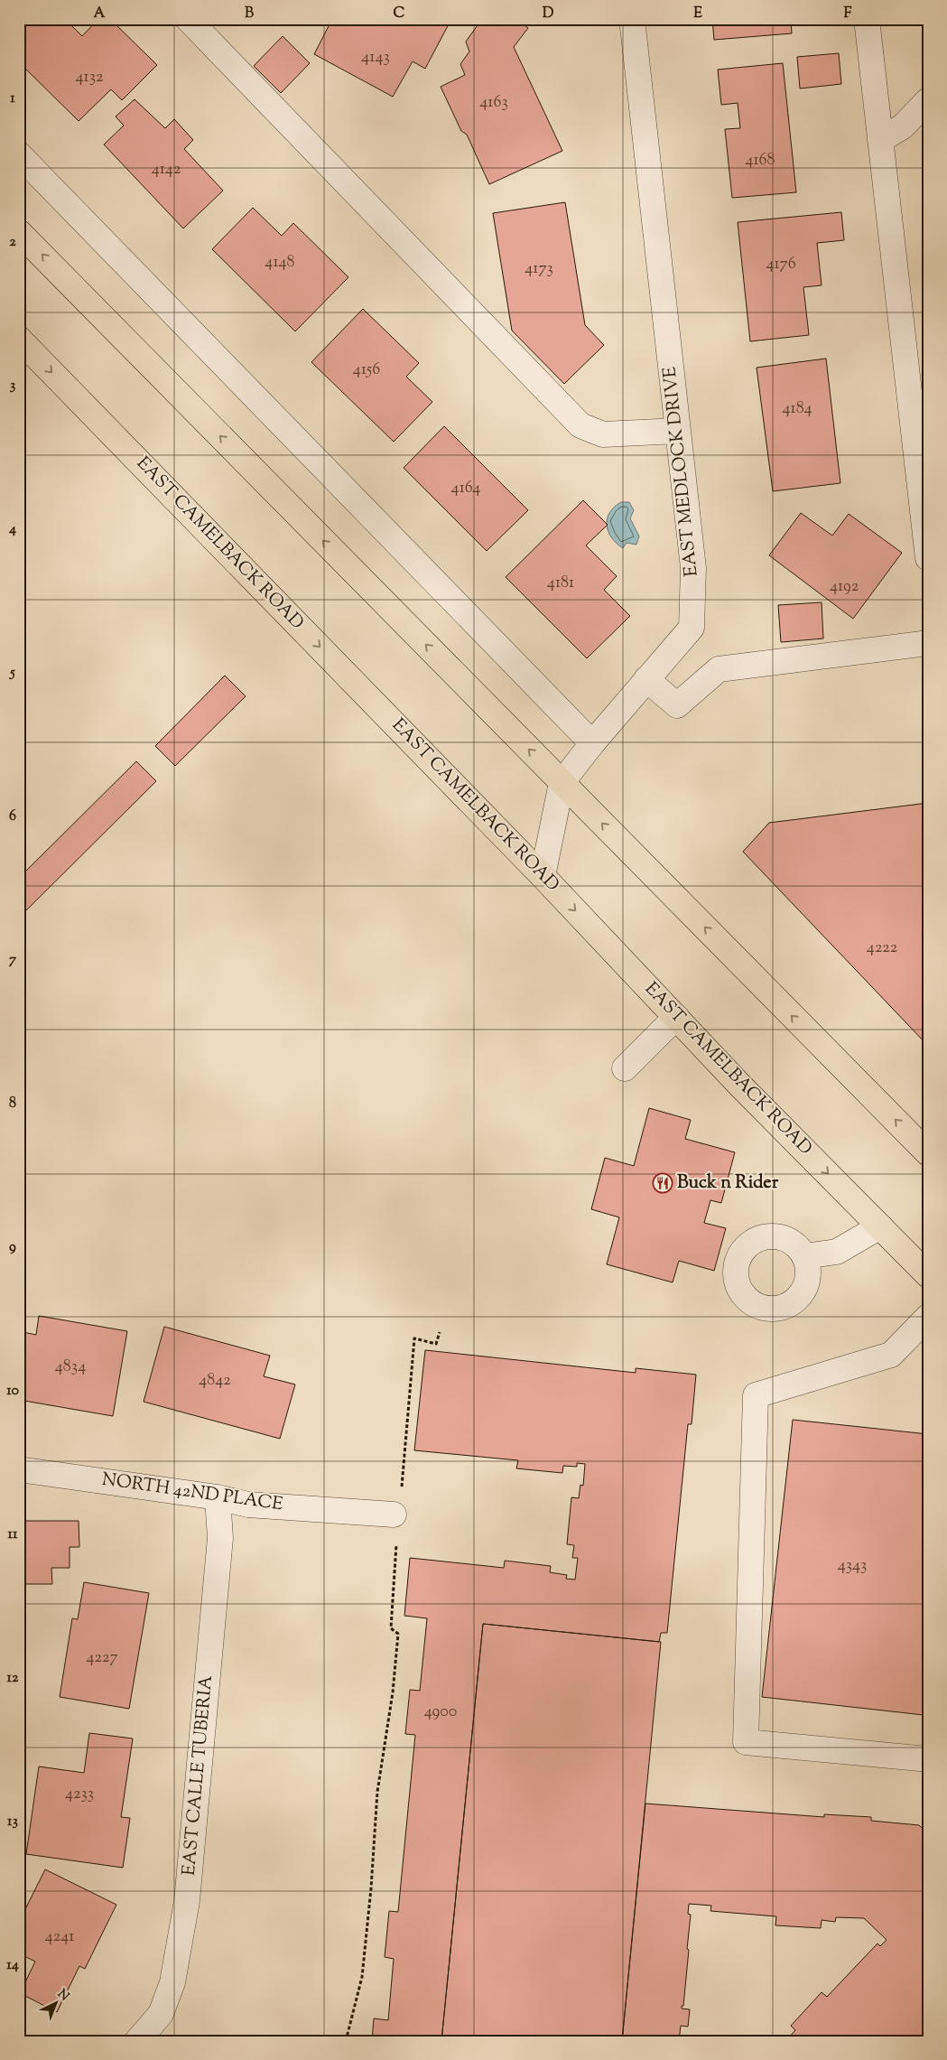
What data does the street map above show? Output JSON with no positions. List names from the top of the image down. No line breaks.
{"streets":{"main road":["EAST CAMELBACK ROAD"],"street":["EAST MEDLOCK DRIVE","NORTH 42ND PLACE","EAST CALLE TUBERIA"]},"crossings":[["EAST MEDLOCK DRIVE","EAST CAMELBACK ROAD"],["NORTH 42ND PLACE","EAST CALLE TUBERIA"]],"places":{"restaurant":["Buck n Rider"]},"house_numbers":["4143","4132","4163","4168","4142","4148","4176","4173","4156","4184","4164","4181","4192","4222","4834","4842","4343","4227","4900","4233","4241"],"north":"top right","grid":{"columns":["A","B","C","D","E","F"],"rows":["1","2","3","4","5","6","7","8","9","10","11","12","13","14"]}}
